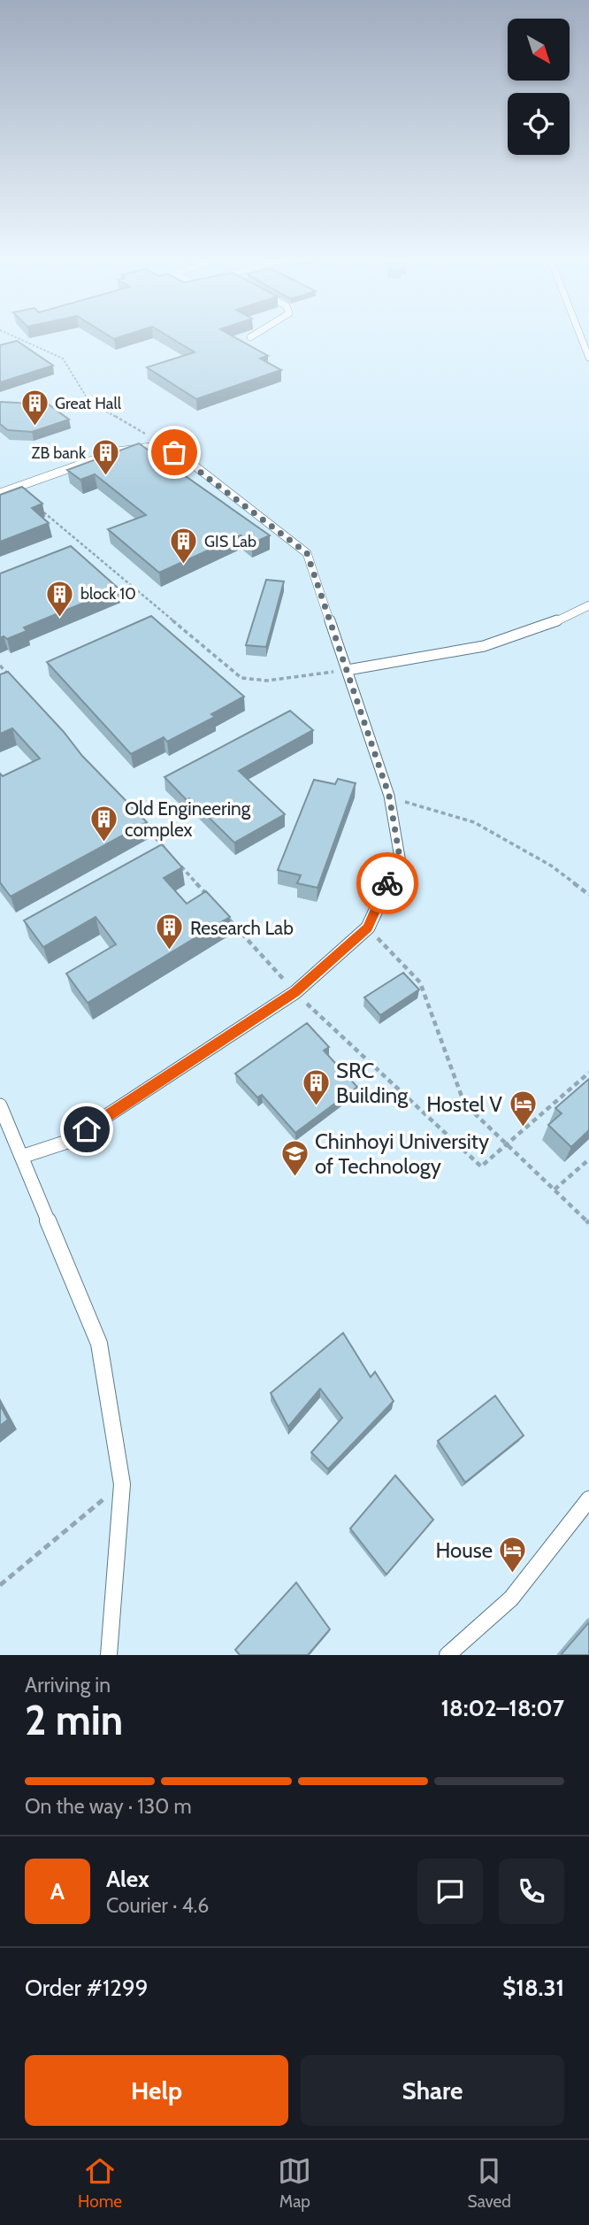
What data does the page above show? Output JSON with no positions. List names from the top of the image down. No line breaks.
{"places":{"building":["Great Hall","ZB bank","GIS Lab","block 10","Old Engineering complex","Research Lab","SRC Building"],"hotel":["Hostel V","House"],"school or university":["Chinhoyi University of Technology"]},"north":"bottom right","page":{"heading":["2 min","Arriving in","18:02–18:07"],"panel":["Alex","Courier · 4.6","Order #1299","$18.31"],"bar":"On the way · 130 m","round":"A","buttons":["Help","Share"],"tabs":["Home","Map","Saved"]}}
